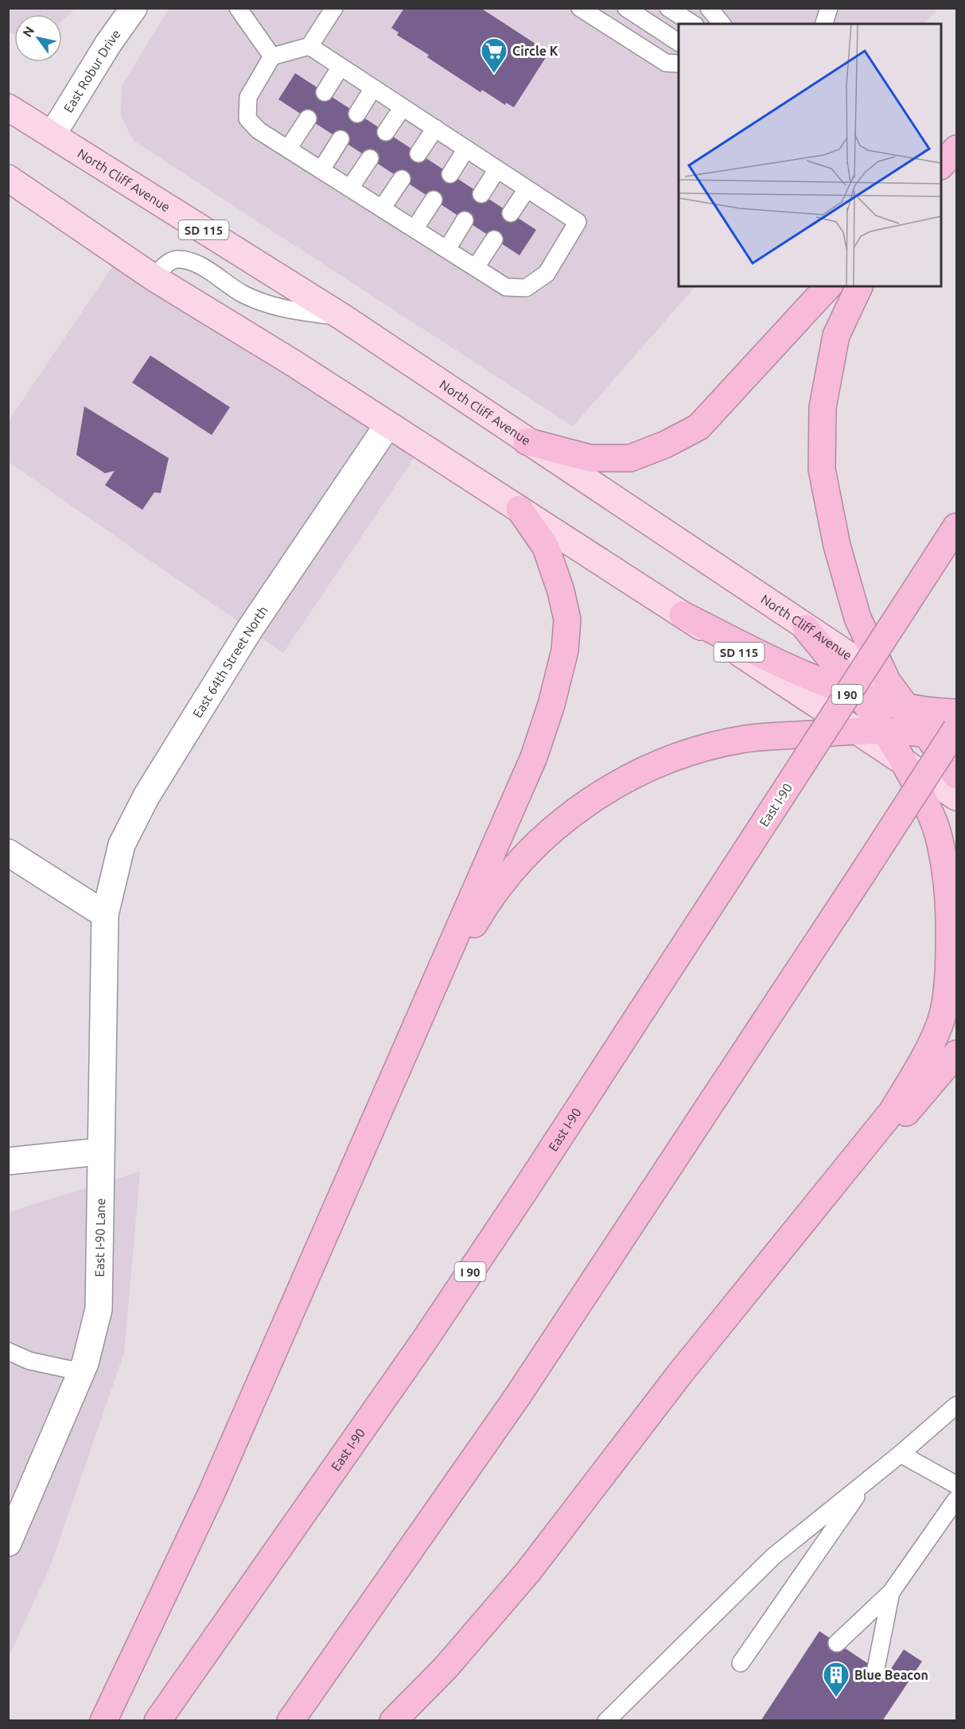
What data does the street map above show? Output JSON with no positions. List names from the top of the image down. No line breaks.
{"streets":{"highway":["I 90","East I-90"],"main road":["North Cliff Avenue","SD 115"],"street":["East Robur Drive","East 64th Street North","East I-90 Lane"]},"crossings":[["East Robur Drive","North Cliff Avenue"],["SD 115","East 64th Street North"],["East 64th Street North","East I-90 Lane"]],"places":{"supermarket":["Circle K"],"building":["Blue Beacon"]},"north":"top left"}
